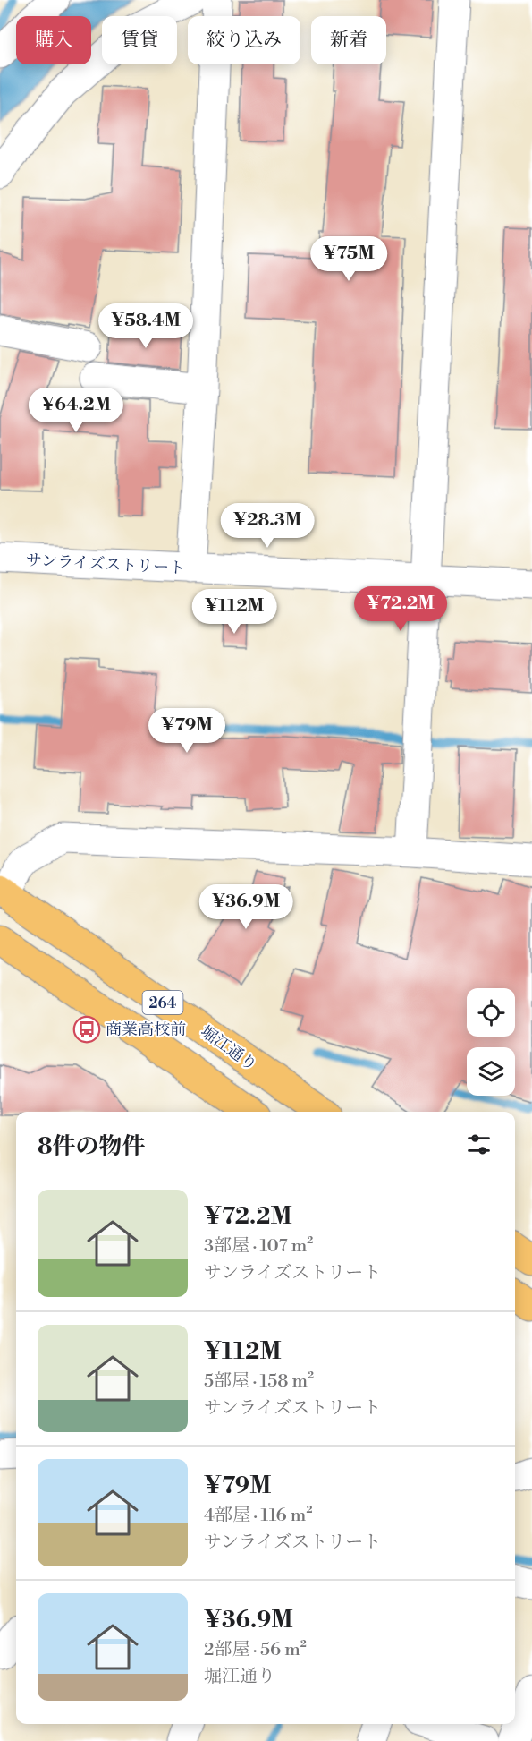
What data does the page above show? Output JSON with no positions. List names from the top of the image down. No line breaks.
{"streets":{"highway":["264","堀江通り"],"street":["サンライズストリート"]},"places":{"bus stop":["商業高校前"]},"page":{"chip":["購入","賃貸","絞り込み","新着"],"price":["¥75M","¥58.4M","¥64.2M","¥28.3M","¥72.2M","¥112M","¥79M","¥36.9M"],"heading":"8件の物件","list":[{"name":"¥72.2M","note":"3部屋 · 107 m² · サンライズストリート"},{"name":"¥112M","note":"5部屋 · 158 m² · サンライズストリート"},{"name":"¥79M","note":"4部屋 · 116 m² · サンライズストリート"},{"name":"¥36.9M","note":"2部屋 · 56 m² · 堀江通り"}]}}
